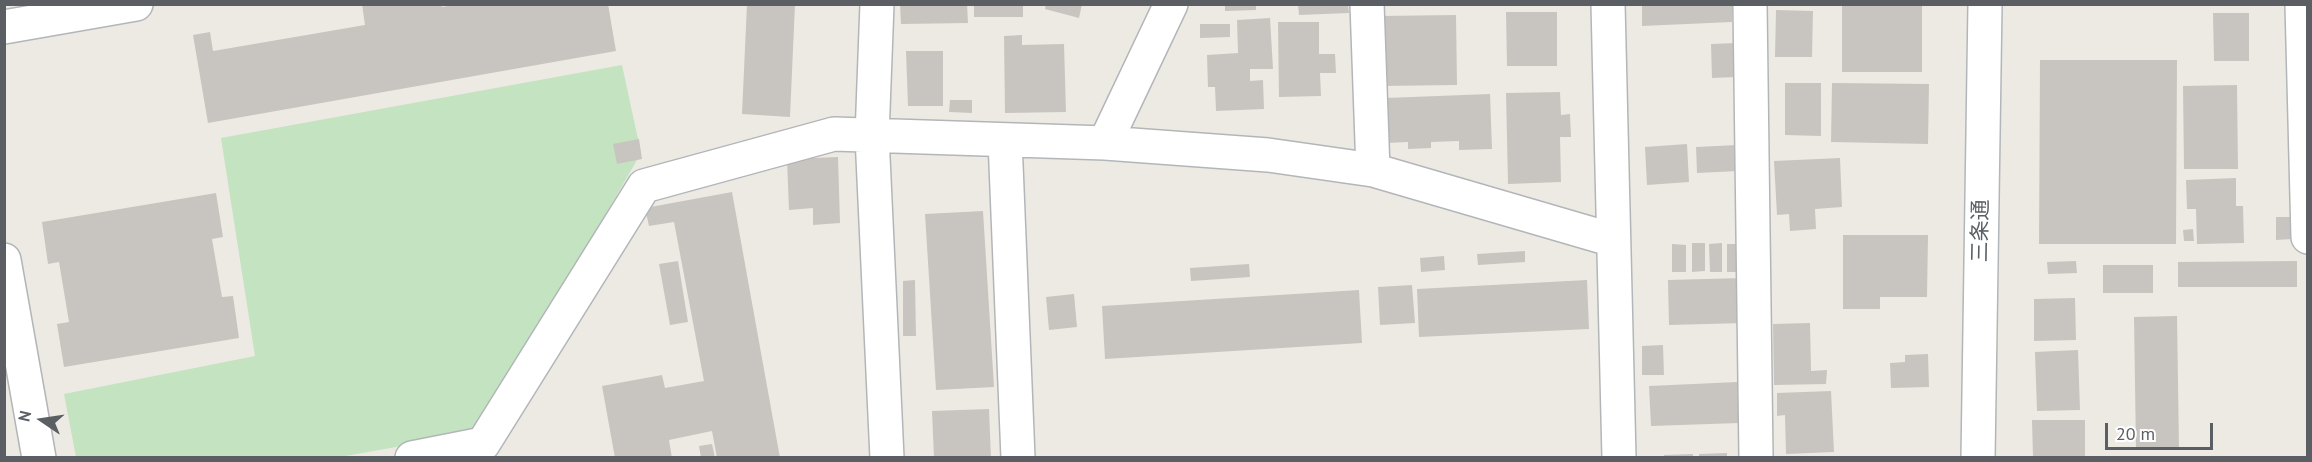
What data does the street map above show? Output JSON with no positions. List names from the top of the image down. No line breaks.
{"streets":{"street":["三条通"]},"scale_bar":"20 m","north":"left"}
